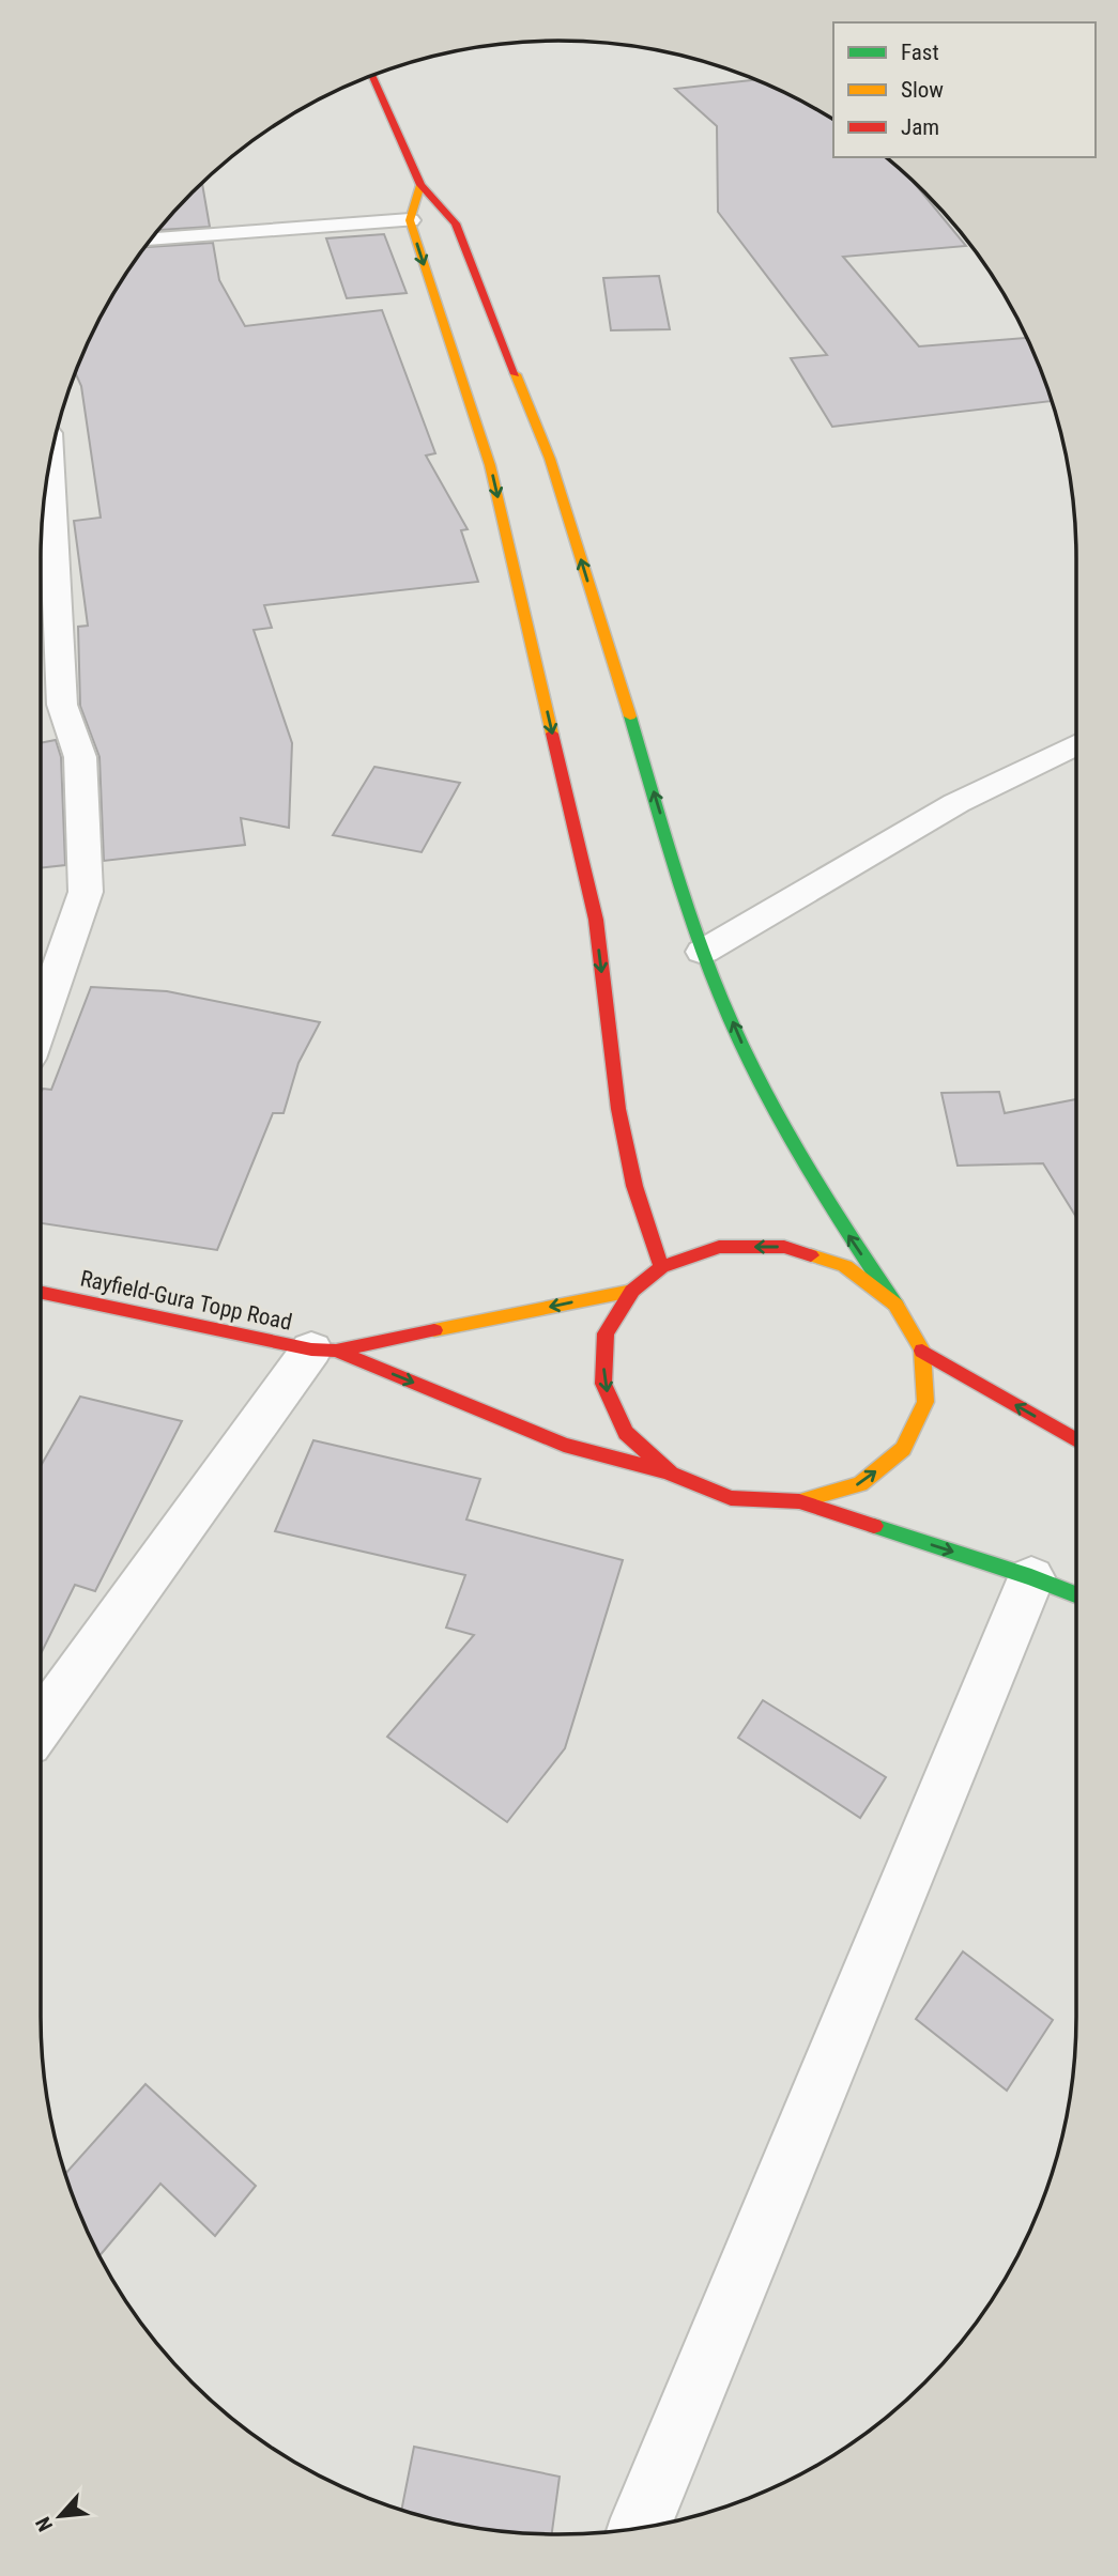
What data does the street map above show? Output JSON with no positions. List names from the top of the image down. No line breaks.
{"streets":{"main road":["Rayfield-Gura Topp Road"]},"legend":["Fast","Slow","Jam"],"north":"bottom left"}
